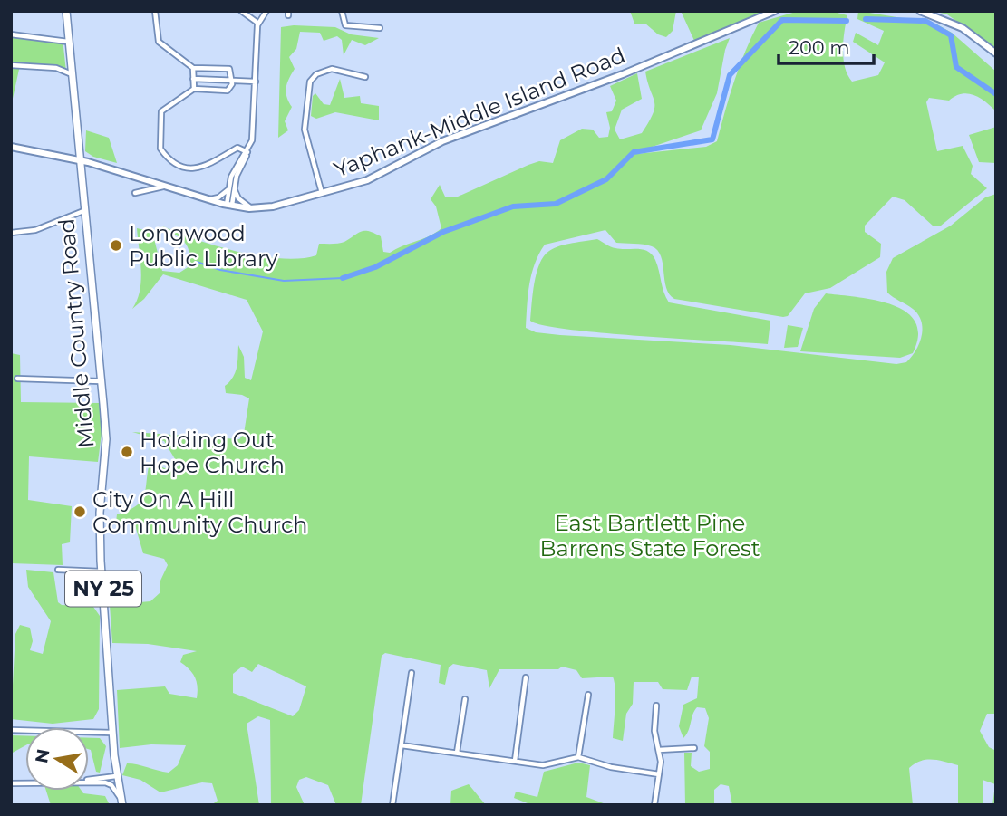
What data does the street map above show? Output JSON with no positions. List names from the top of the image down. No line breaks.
{"streets":{"main road":["Yaphank-Middle Island Road","Middle Country Road","NY 25"]},"crossings":[["Yaphank-Middle Island Road","Middle Country Road"]],"parks":["East Bartlett Pine Barrens State Forest"],"places":["Longwood Public Library","Holding Out Hope Church","City On A Hill Community Church"],"scale_bar":"200 m","north":"left"}
